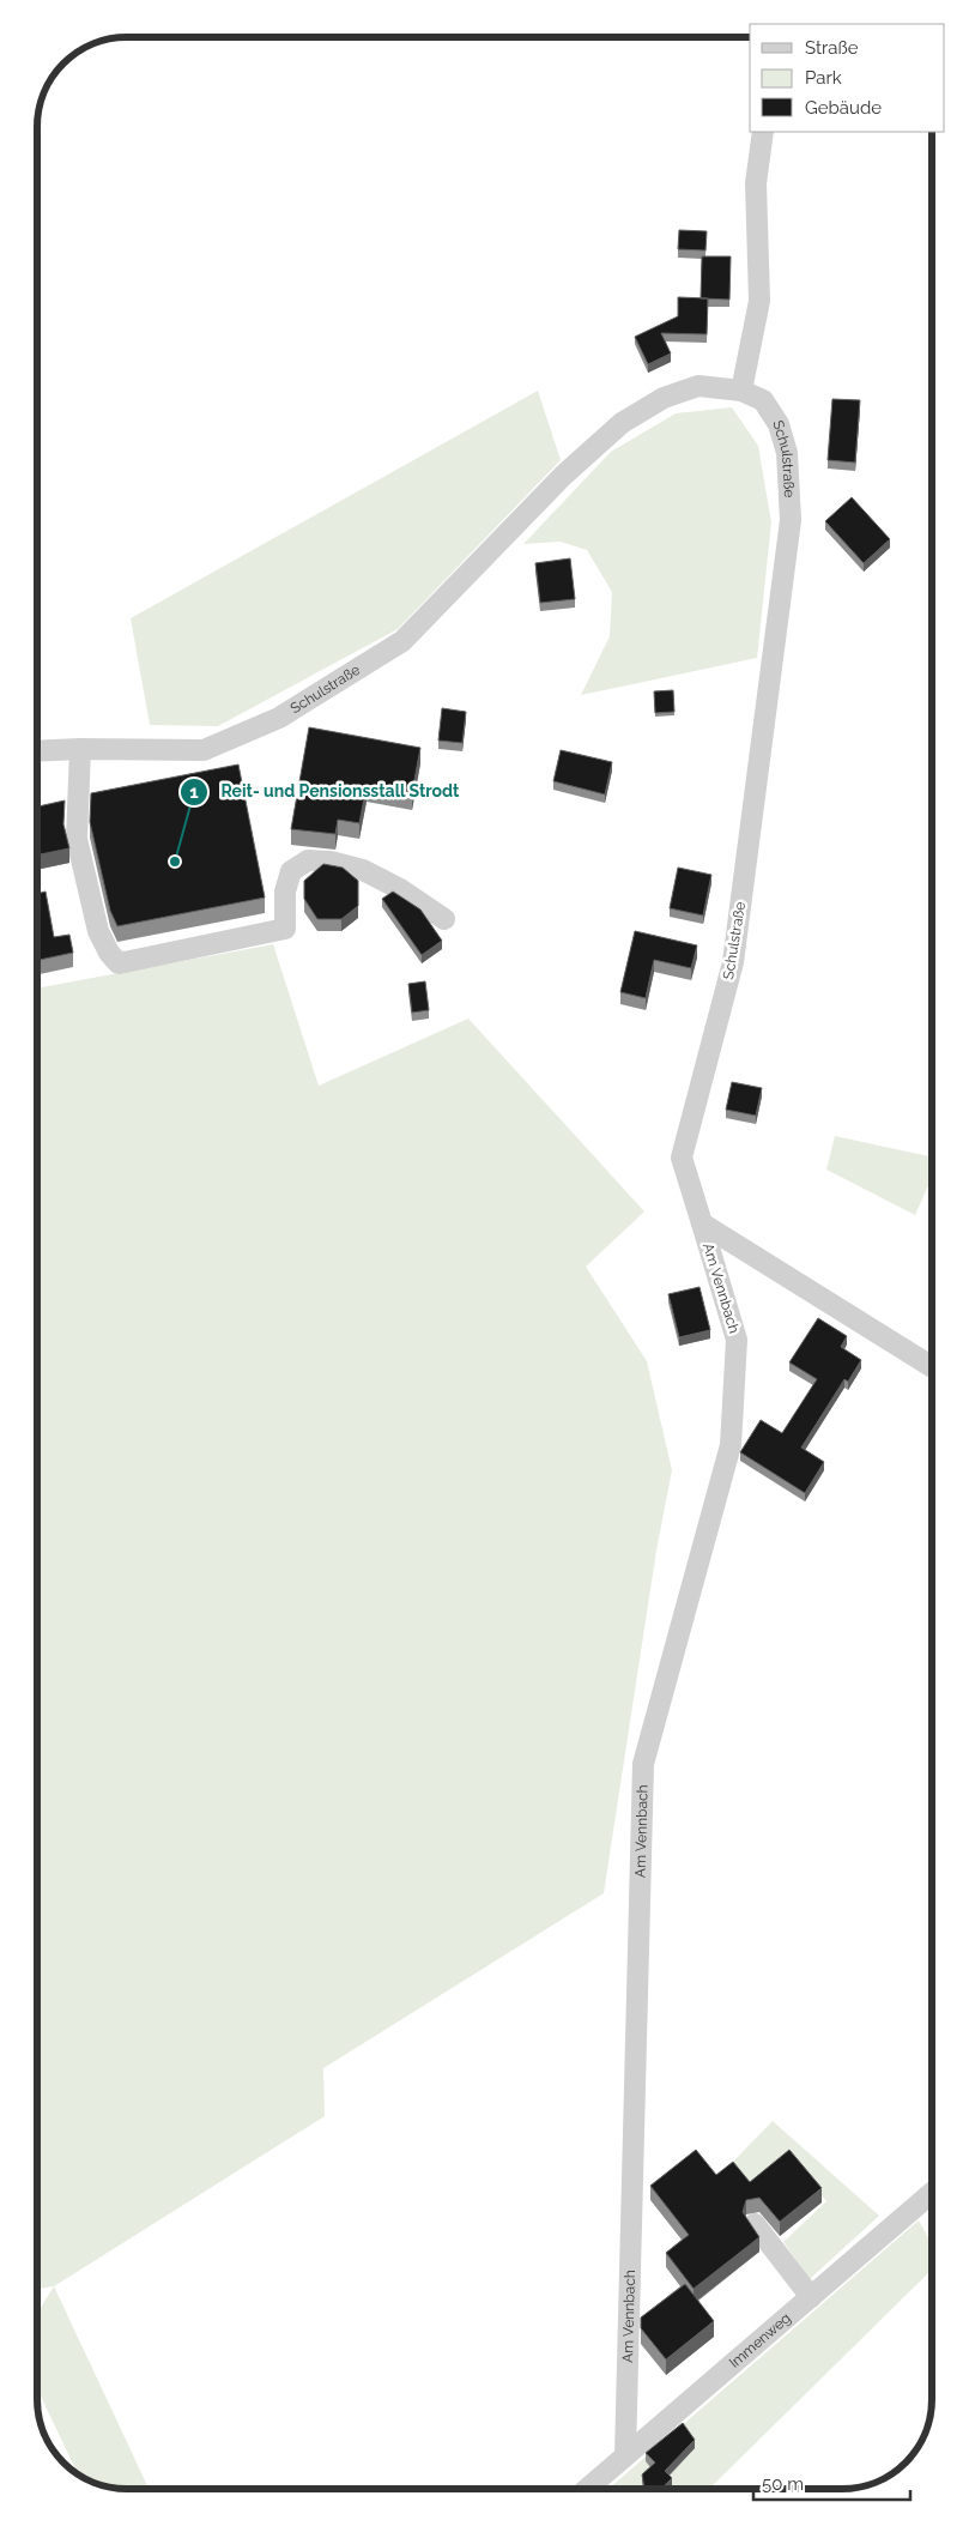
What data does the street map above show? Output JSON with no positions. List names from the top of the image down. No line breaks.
{"streets":{"street":["Schulstraße","Am Vennbach","Immenweg"]},"crossings":[["Schulstraße","Am Vennbach"],["Am Vennbach","Immenweg"]],"places":["Reit- und Pensionsstall Strodt"],"legend":["Straße","Park","Gebäude"],"scale_bar":"50 m"}
